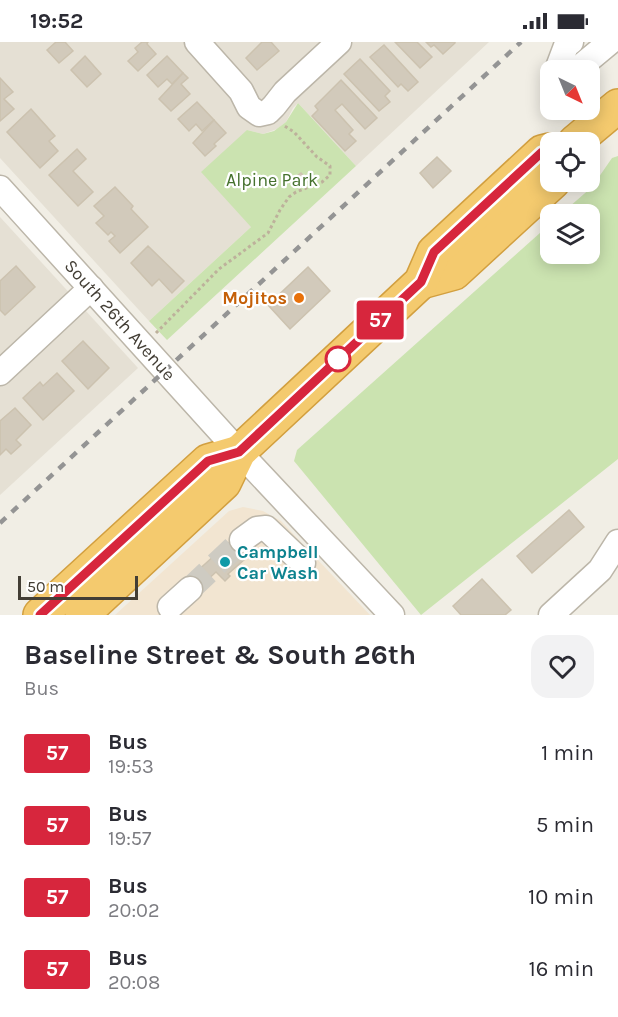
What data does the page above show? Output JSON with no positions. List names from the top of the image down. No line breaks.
{"streets":{"street":["South 26th Avenue"]},"parks":["Alpine Park"],"places":["Mojitos","Campbell Car Wash"],"lines":["bus line 57"],"scale_bar":"50 m","north":"bottom right","page":{"status":"19:52","on_map":"57","scale":"50 m","heading":["Baseline Street & South 26th","Bus"],"list":[{"mark":"57","name":"Bus","note":"19:53","value":"1 min"},{"mark":"57","name":"Bus","note":"19:57","value":"5 min"},{"mark":"57","name":"Bus","note":"20:02","value":"10 min"},{"mark":"57","name":"Bus","note":"20:08","value":"16 min"}]}}
